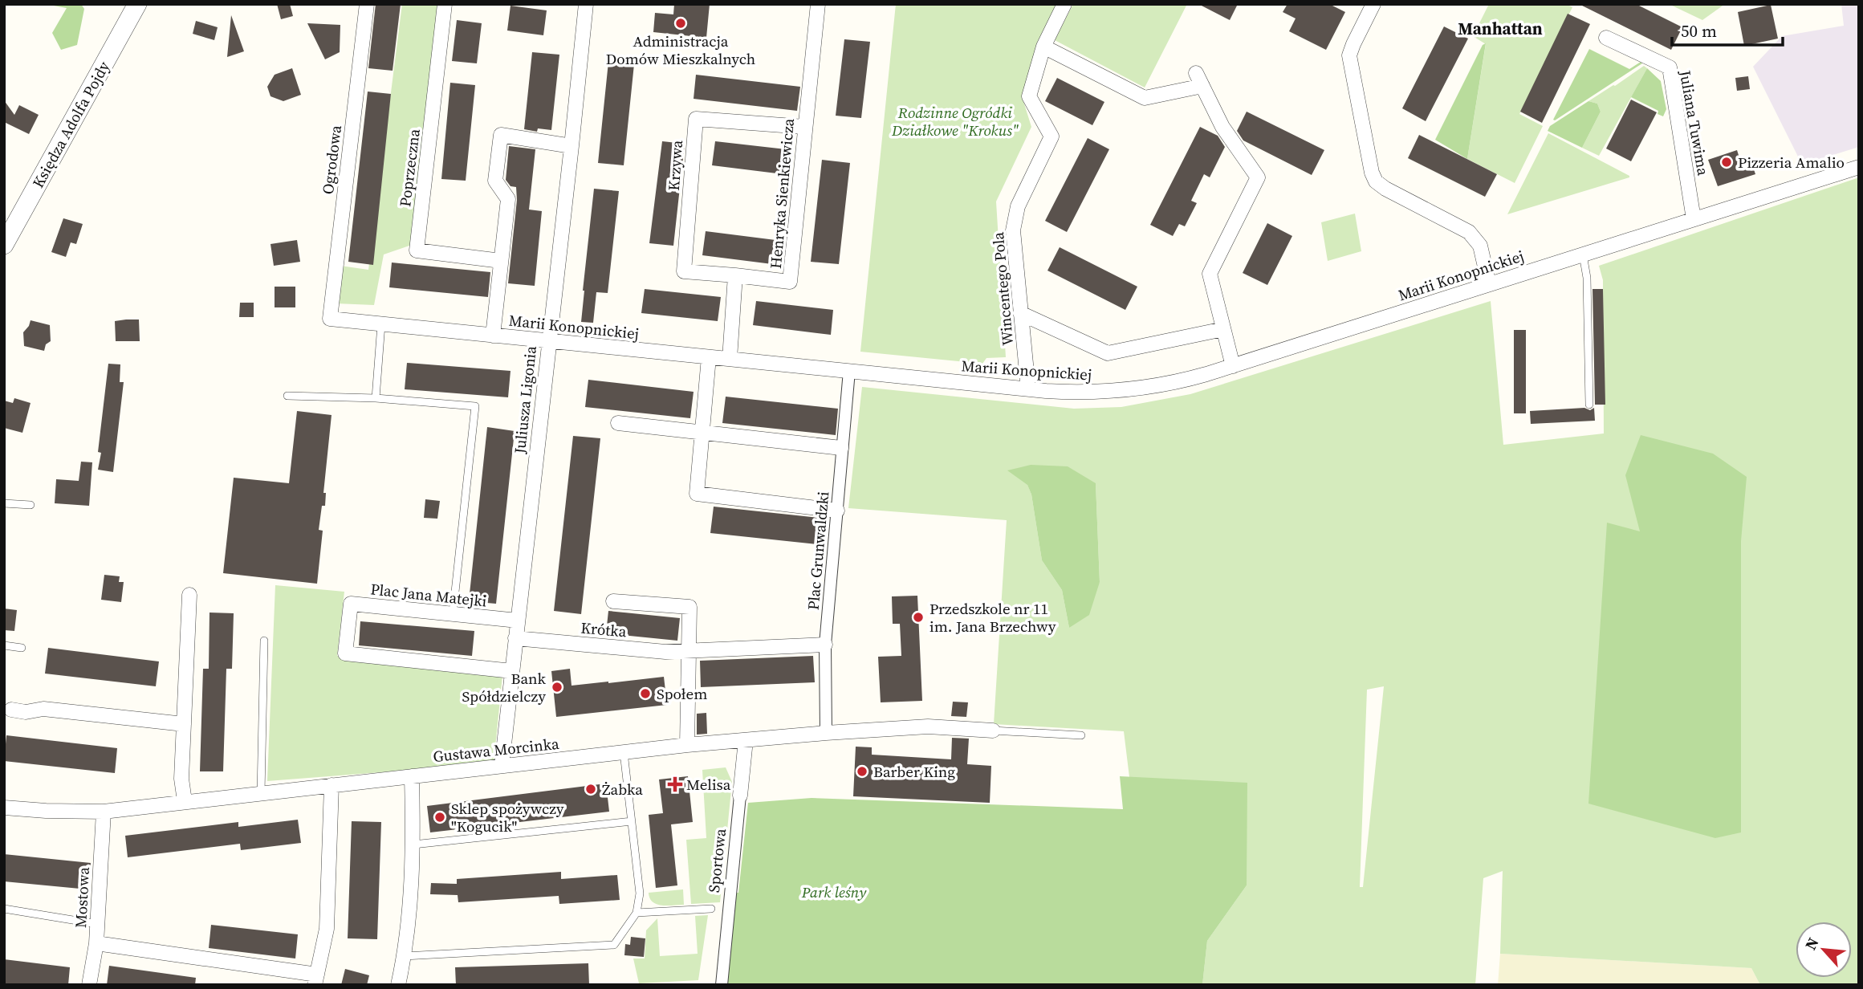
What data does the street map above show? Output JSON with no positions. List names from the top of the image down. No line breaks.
{"streets":{"street":["Juliana Tuwima","Księdza Adolfa Pojdy","Ogrodowa","Krzywa","Poprzeczna","Henryka Sienkiewicza","Marii Konopnickiej","Wincentego Pola","Juliusza Ligonia","Plac Grunwaldzki","Plac Jana Matejki","Krótka","Gustawa Morcinka","Sportowa","Mostowa"]},"crossings":[["Juliana Tuwima","Marii Konopnickiej"],["Ogrodowa","Marii Konopnickiej"],["Krzywa","Henryka Sienkiewicza"],["Marii Konopnickiej","Wincentego Pola"],["Marii Konopnickiej","Juliusza Ligonia"],["Marii Konopnickiej","Plac Grunwaldzki"],["Juliusza Ligonia","Plac Jana Matejki"],["Juliusza Ligonia","Krótka"],["Juliusza Ligonia","Gustawa Morcinka"],["Plac Grunwaldzki","Krótka"],["Plac Grunwaldzki","Gustawa Morcinka"],["Gustawa Morcinka","Sportowa"],["Gustawa Morcinka","Mostowa"]],"districts":["Manhattan"],"parks":["Rodzinne Ogródki Działkowe \"Krokus\"","Park leśny"],"places":{"other":["Administracja Domów Mieszkalnych","Pizzeria Amalio","Przedszkole nr 11 im. Jana Brzechwy","Bank Spółdzielczy","Społem","Barber King","Żabka","Sklep spożywczy \"Kogucik\""],"health":["Melisa"]},"scale_bar":"50 m","north":"top left"}
